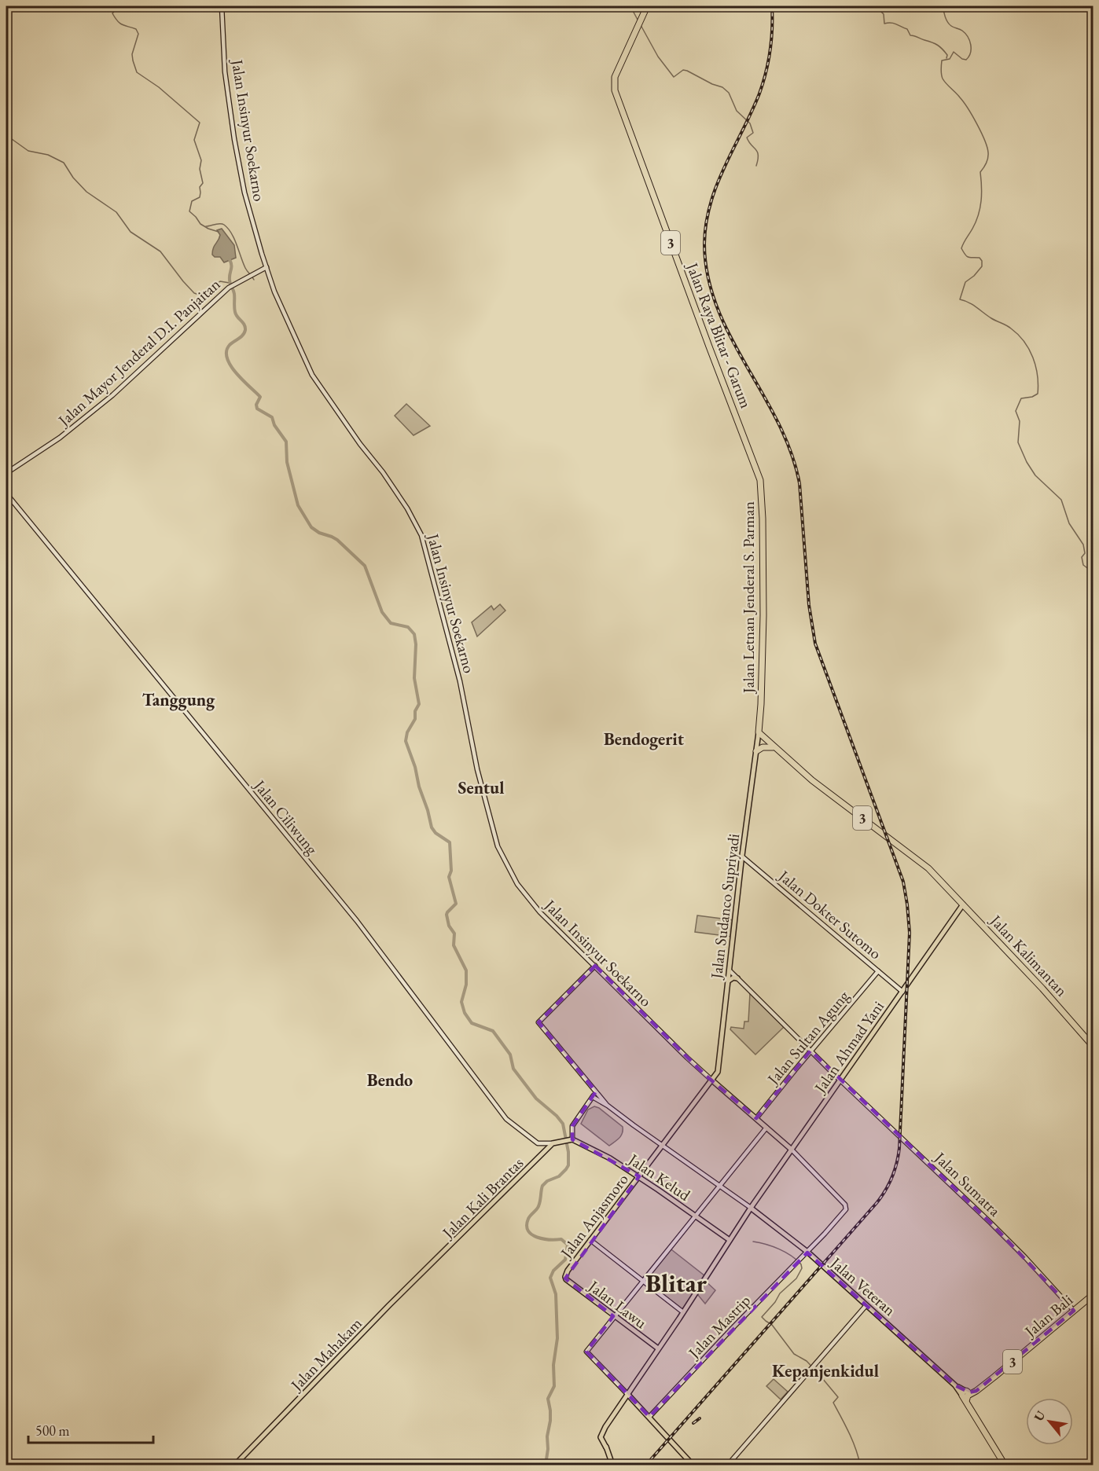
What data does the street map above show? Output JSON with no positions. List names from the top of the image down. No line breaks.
{"streets":{"highway":["3","Jalan Raya Blitar - Garum","Jalan Letnan Jenderal S. Parman","Jalan Kalimantan","Jalan Bali"],"main road":["Jalan Insinyur Soekarno","Jalan Mayor Jenderal D.I. Panjaitan","Jalan Ciliwung","Jalan Sudanco Supriyadi","Jalan Dokter Sutomo","Jalan Sultan Agung","Jalan Ahmad Yani","Jalan Kelud","Jalan Sumatra","Jalan Kali Brantas","Jalan Anjasmoro","Jalan Veteran","Jalan Lawu","Jalan Mastrip","Jalan Mahakam"]},"crossings":[["Jalan Insinyur Soekarno","Jalan Mayor Jenderal D.I. Panjaitan"],["Jalan Insinyur Soekarno","Jalan Sudanco Supriyadi"],["Jalan Insinyur Soekarno","Jalan Anjasmoro"],["3","Jalan Letnan Jenderal S. Parman"],["3","Jalan Sudanco Supriyadi"],["3","Jalan Kalimantan"],["3","Jalan Ahmad Yani"],["Jalan Raya Blitar - Garum","Jalan Letnan Jenderal S. Parman"],["Jalan Letnan Jenderal S. Parman","Jalan Sudanco Supriyadi"],["Jalan Ciliwung","Jalan Kali Brantas"],["Jalan Sudanco Supriyadi","Jalan Dokter Sutomo"],["Jalan Sudanco Supriyadi","Jalan Sumatra"],["Jalan Sudanco Supriyadi","Jalan Anjasmoro"],["Jalan Dokter Sutomo","Jalan Sultan Agung"],["Jalan Dokter Sutomo","Jalan Ahmad Yani"],["Jalan Kalimantan","Jalan Ahmad Yani"],["Jalan Sultan Agung","Jalan Sumatra"],["Jalan Ahmad Yani","Jalan Sumatra"],["Jalan Ahmad Yani","Jalan Veteran"],["Jalan Ahmad Yani","Jalan Mastrip"],["Jalan Kelud","Jalan Anjasmoro"],["Jalan Sumatra","Jalan Bali"],["Jalan Kali Brantas","Jalan Mahakam"],["Jalan Anjasmoro","Jalan Lawu"],["Jalan Veteran","Jalan Bali"],["Jalan Veteran","Jalan Mastrip"]],"districts":["Tanggung","Bendogerit","Sentul","Bendo","Blitar","Kepanjenkidul"],"scale_bar":"500 m","north":"top left"}
